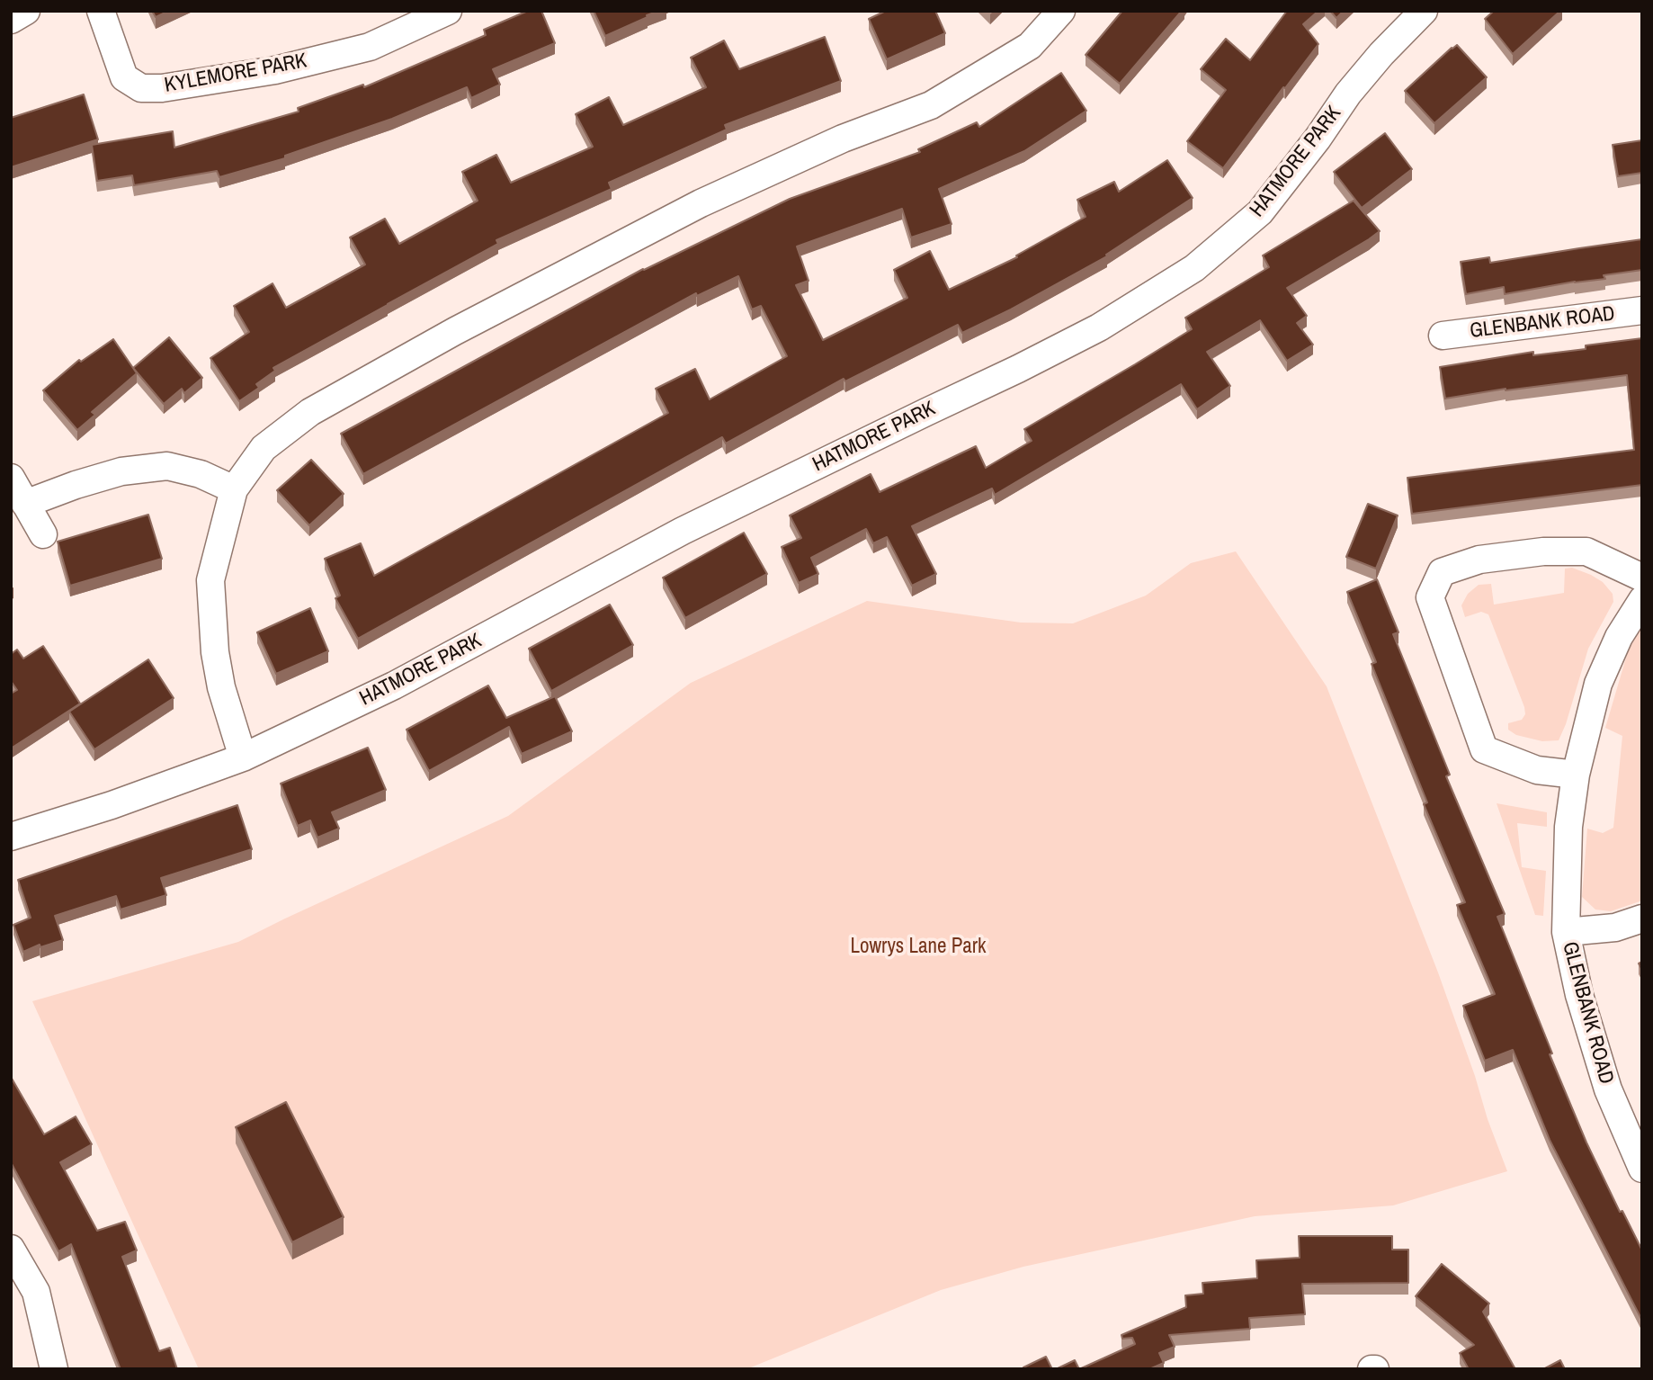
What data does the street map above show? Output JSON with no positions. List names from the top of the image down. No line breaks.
{"streets":{"street":["KYLEMORE PARK","HATMORE PARK","GLENBANK ROAD"]},"parks":["Lowrys Lane Park"]}
